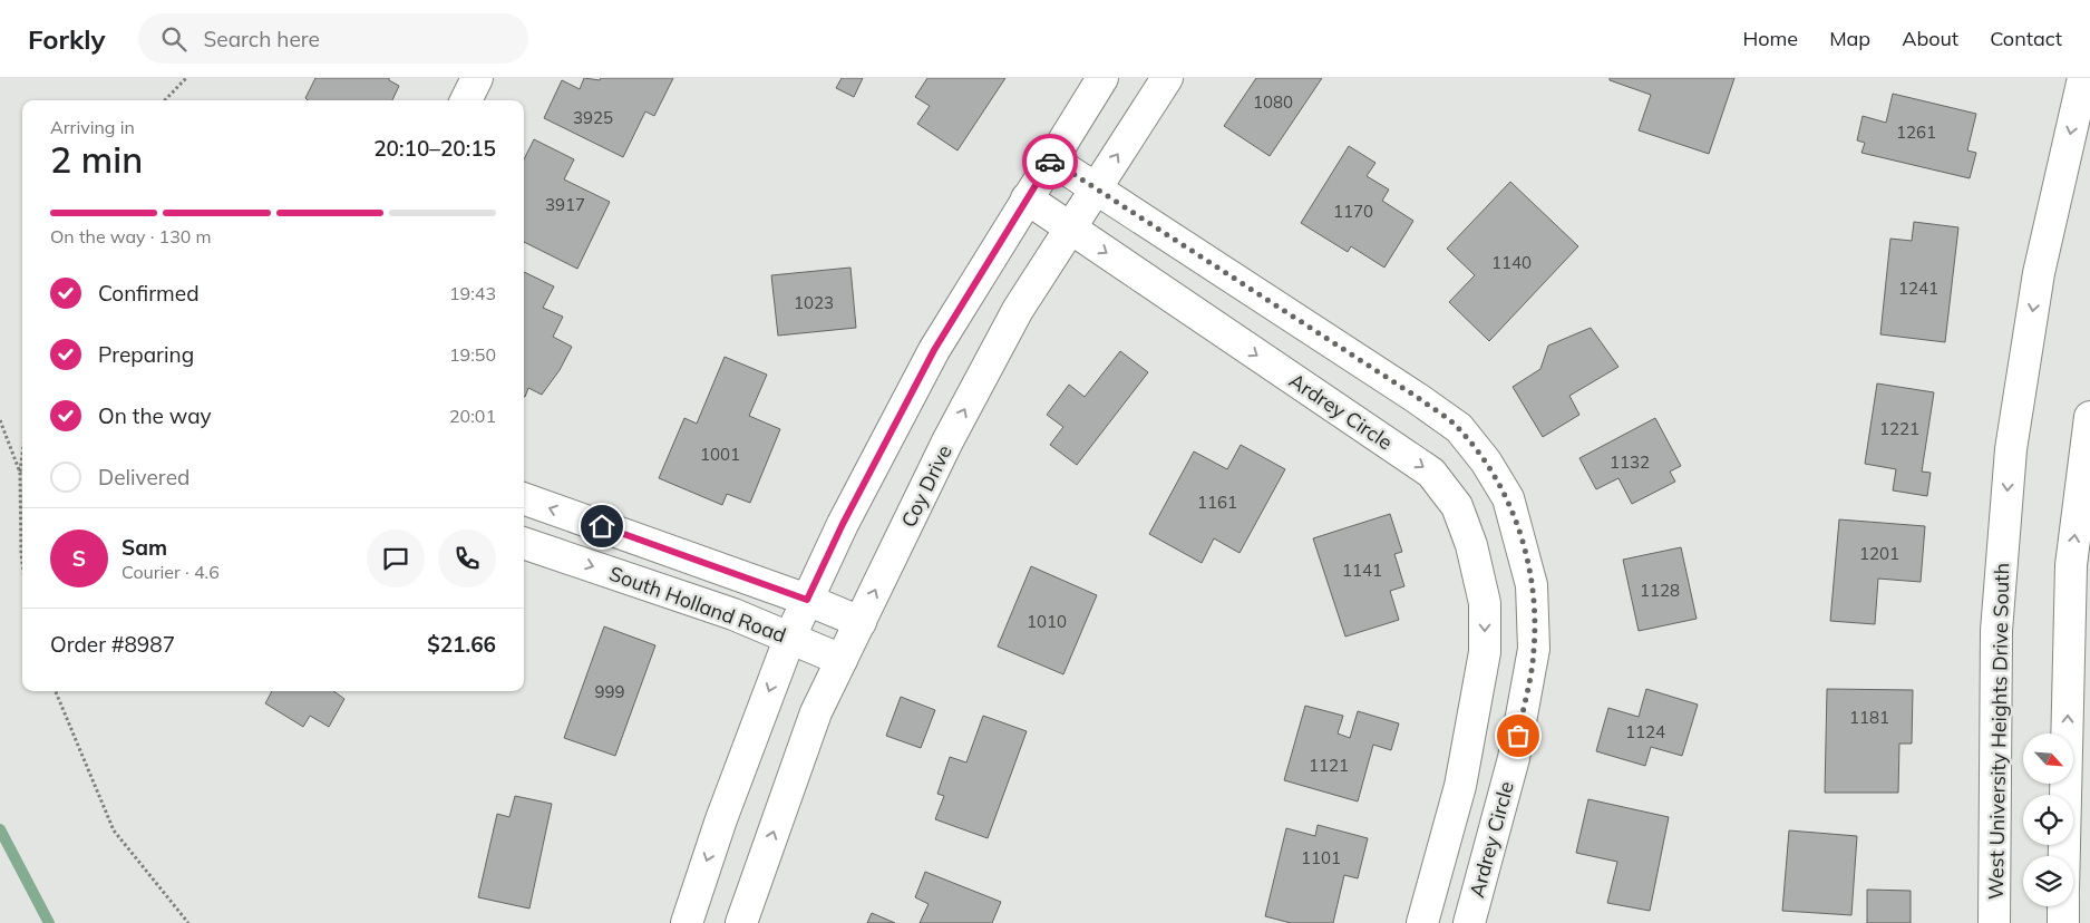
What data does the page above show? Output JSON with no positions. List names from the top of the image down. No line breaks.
{"streets":{"street":["Ardrey Circle","Coy Drive","South Holland Road","West University Heights Drive South"]},"crossings":[["Ardrey Circle","Coy Drive"],["Coy Drive","South Holland Road"]],"one_way":["Ardrey Circle"],"house_numbers":["1080","3925","1261","3917","1170","1140","1241","1023","1221","1001","1132","1161","1201","1141","1128","1010","999","1181","1124","1121","1101"],"north":"bottom right","page":{"header":"Forkly","search":"Search here","nav":["Home","Map","About","Contact"],"heading":["2 min","Arriving in","20:10–20:15"],"panel":["Sam","Courier · 4.6","Order #8987","$21.66"],"bar":"On the way · 130 m","list":[["Confirmed","19:43"],["Preparing","19:50"],["On the way","20:01"],"Delivered"],"round":"S"}}
